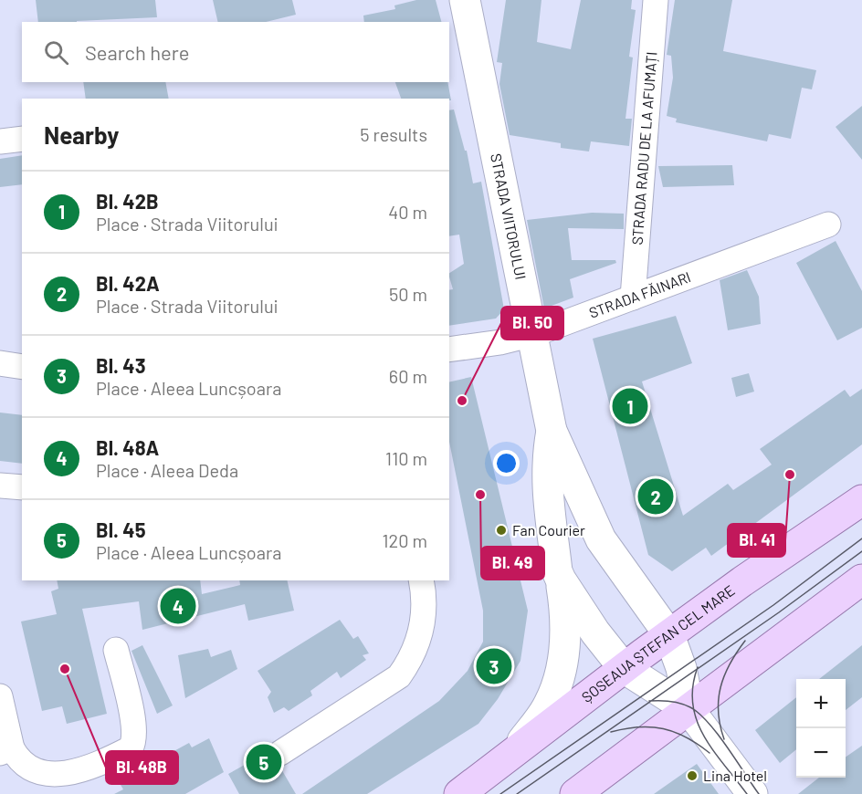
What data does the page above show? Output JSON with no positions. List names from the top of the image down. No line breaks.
{"streets":{"main road":["ȘOSEAUA ȘTEFAN CEL MARE"],"street":["STRADA RADU DE LA AFUMAȚI","STRADA VIITORULUI","STRADA FĂINARI"]},"crossings":[["STRADA RADU DE LA AFUMAȚI","STRADA FĂINARI"],["STRADA VIITORULUI","STRADA FĂINARI"],["STRADA VIITORULUI","ȘOSEAUA ȘTEFAN CEL MARE"]],"places":["Bl. 50","Bl. 41","Bl. 49","Fan Courier","Bl. 48B","Lina Hotel"],"page":{"search":"Search here","heading":["Nearby","5 results"],"list":[{"mark":"1","name":"Bl. 42B","note":"Place · Strada Viitorului","value":"40 m"},{"mark":"2","name":"Bl. 42A","note":"Place · Strada Viitorului","value":"50 m"},{"mark":"3","name":"Bl. 43","note":"Place · Aleea Luncșoara","value":"60 m"},{"mark":"4","name":"Bl. 48A","note":"Place · Aleea Deda","value":"110 m"},{"mark":"5","name":"Bl. 45","note":"Place · Aleea Luncșoara","value":"120 m"}],"pins":["1","2","4","3","5"],"map_buttons":["+","−"]}}
